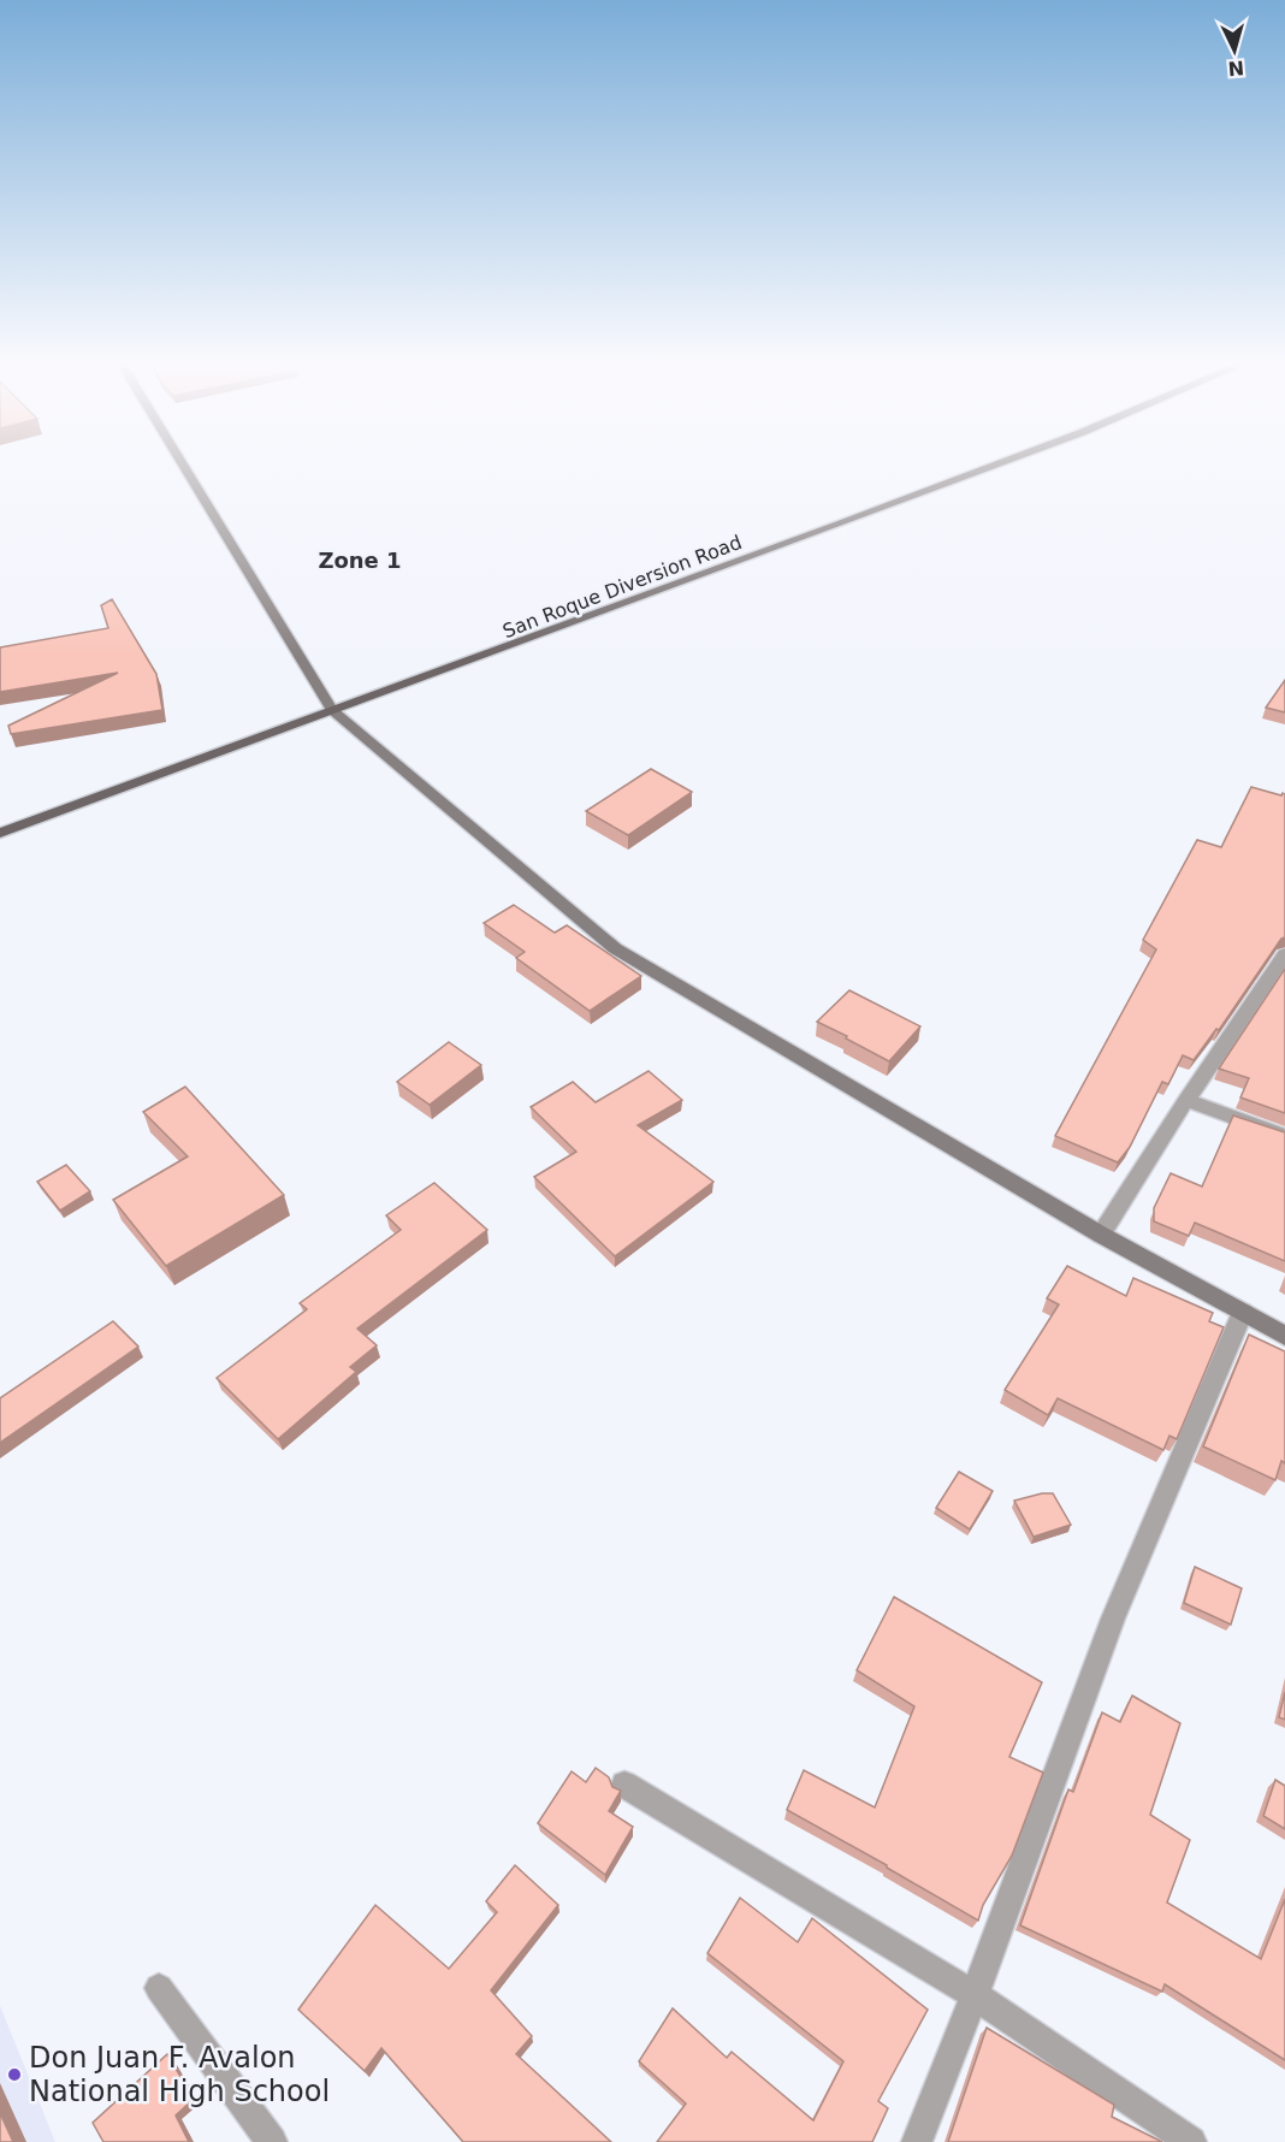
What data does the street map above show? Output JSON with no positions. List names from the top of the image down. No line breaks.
{"streets":{"main road":["San Roque Diversion Road"]},"districts":["Zone 1"],"places":["Don Juan F. Avalon National High School"],"north":"bottom"}
